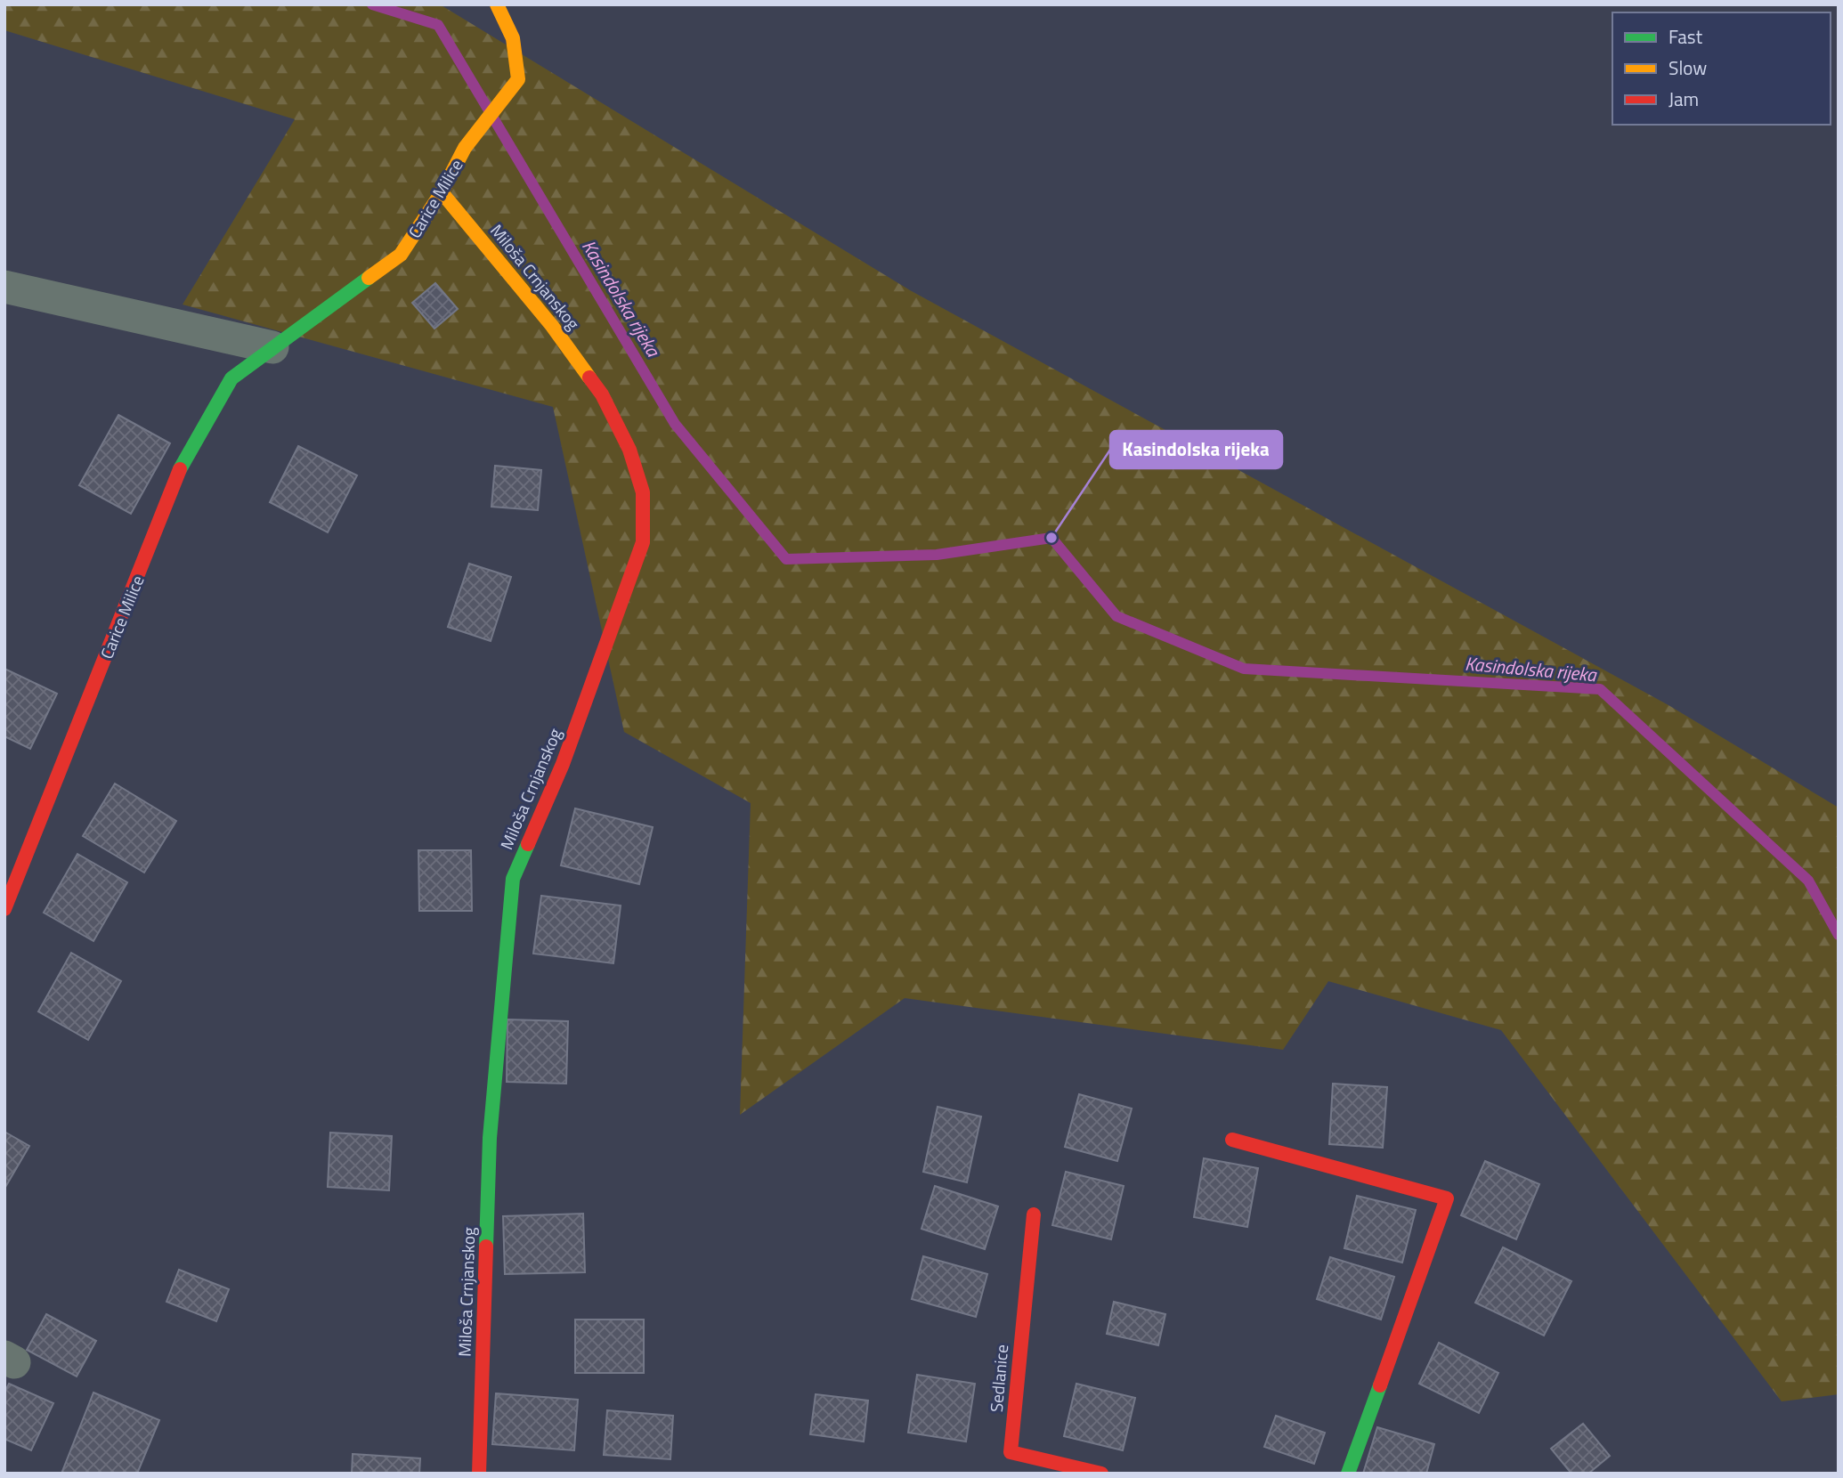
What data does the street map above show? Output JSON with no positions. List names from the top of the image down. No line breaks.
{"streets":{"street":["Carice Milice","Miloša Crnjanskog","Sedlanice"]},"crossings":[["Carice Milice","Miloša Crnjanskog"]],"water":["Kasindolska rijeka"],"places":["Kasindolska rijeka"],"legend":["Fast","Slow","Jam"]}
